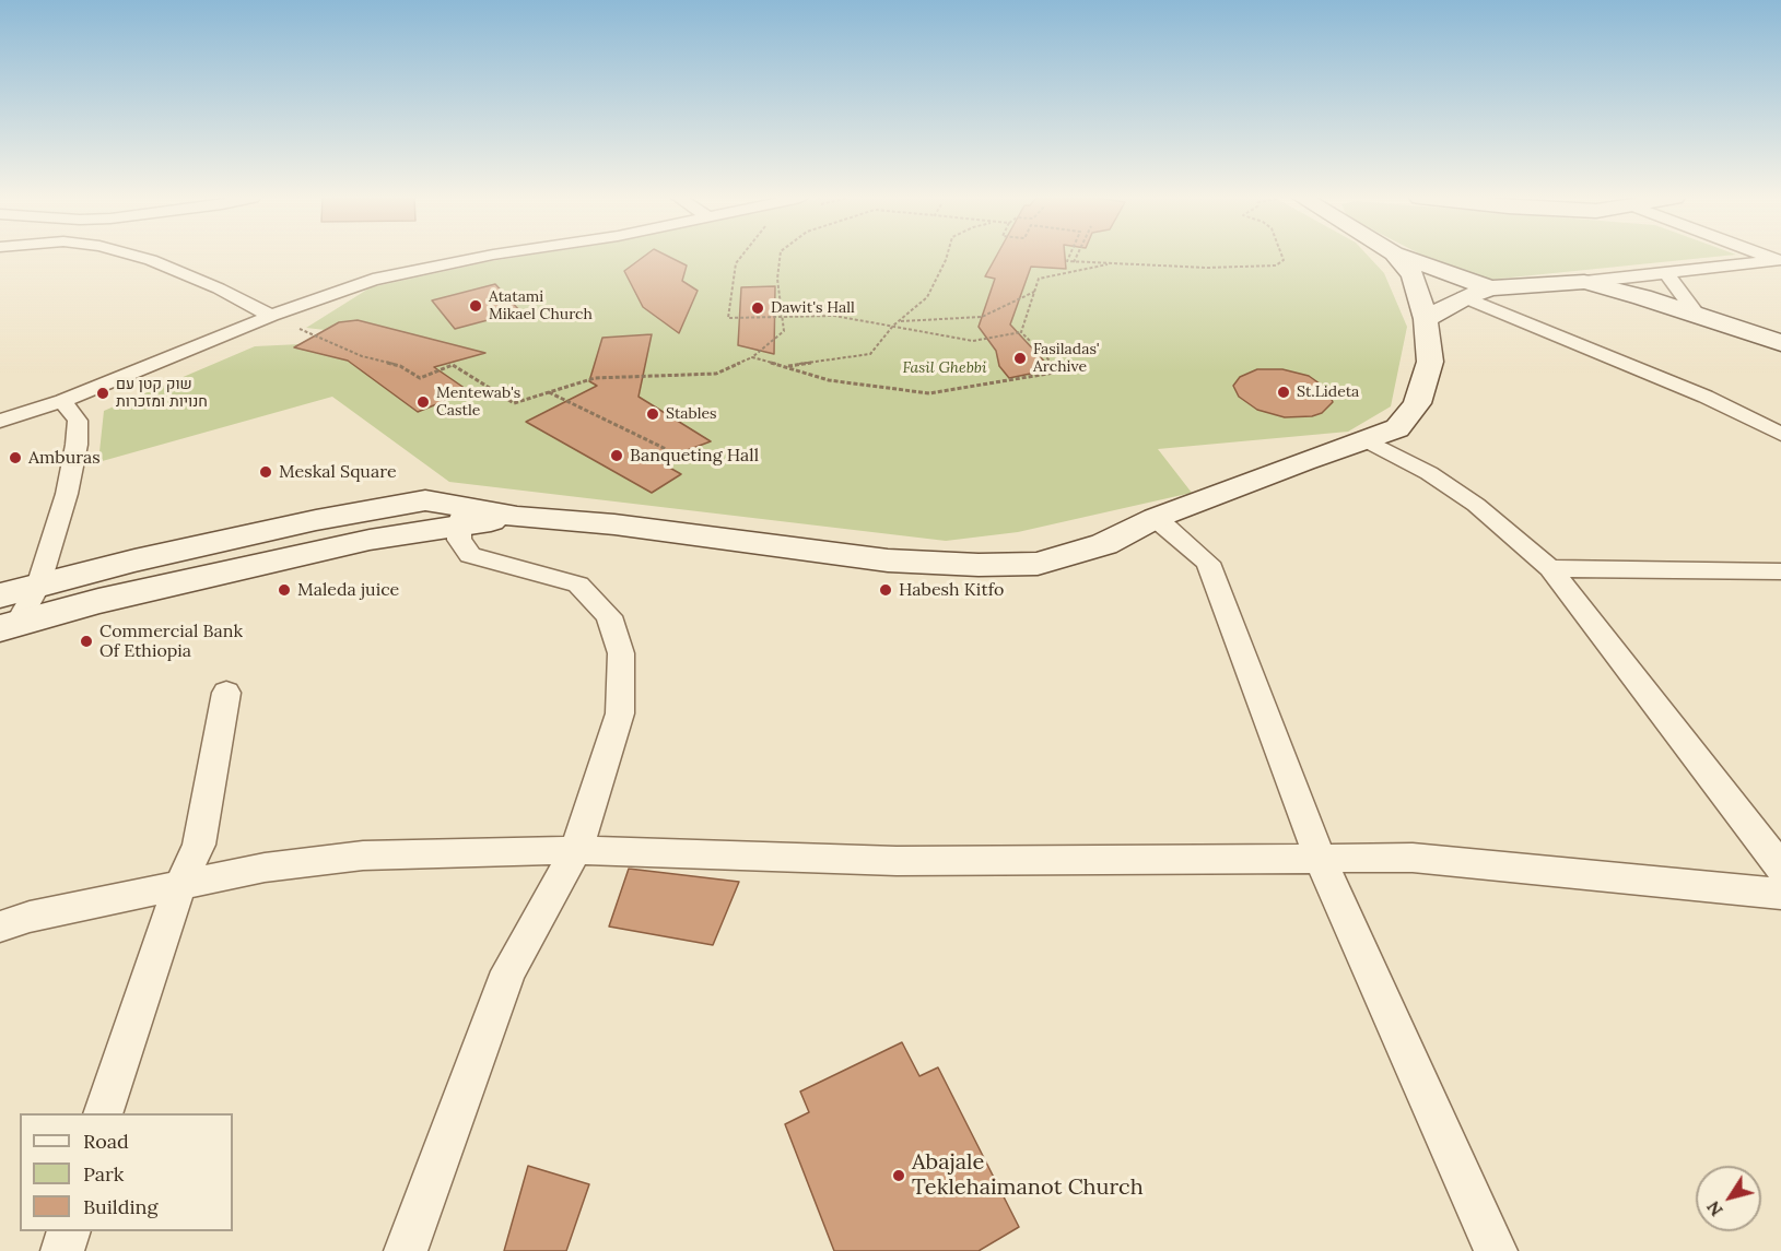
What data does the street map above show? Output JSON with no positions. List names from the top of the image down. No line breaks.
{"parks":["Fasil Ghebbi"],"places":["Atatami Mikael Church","Dawit's Hall","Fasiladas' Archive","St.Lideta","שוק קטן עם חנויות ומזכרות","Mentewab's Castle","Stables","Banqueting Hall","Amburas","Meskal Square","Maleda juice","Habesh Kitfo","Commercial Bank Of Ethiopia","Abajale Teklehaimanot Church"],"legend":["Road","Park","Building"],"north":"bottom left"}
